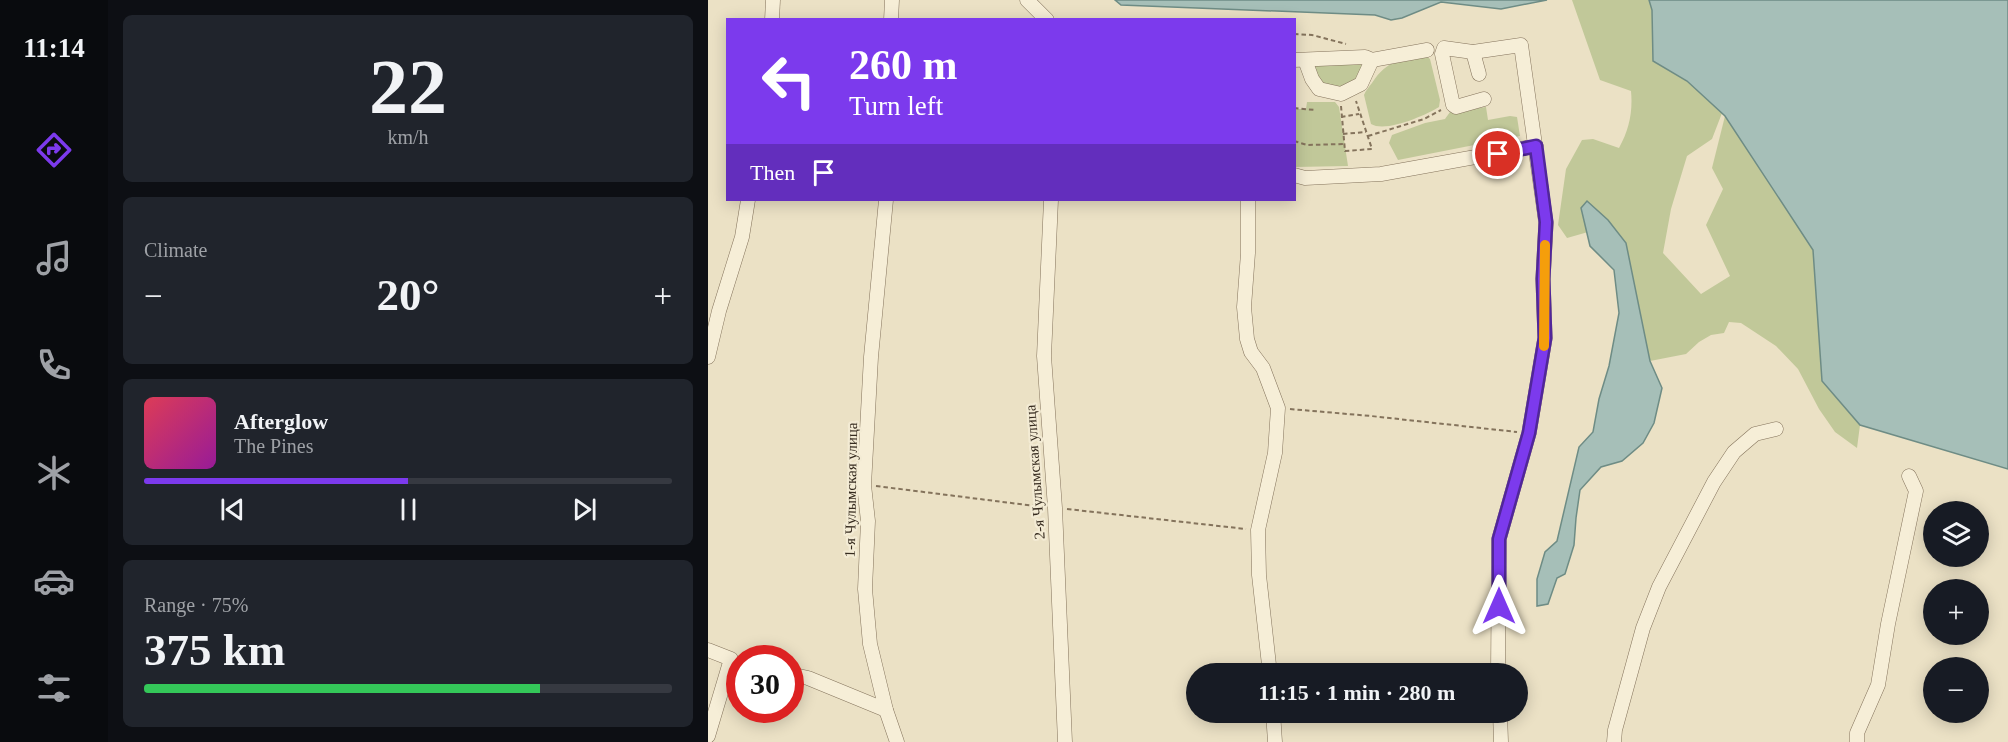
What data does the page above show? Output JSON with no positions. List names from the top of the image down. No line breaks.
{"streets":{"street":["2-я Чулымская улица","1-я Чулымская улица"]},"page":{"tabs":"11:14","tile":[["22","km/h"],"Climate",["Range · 75%","375 km"]],"turn":["260 m","Turn left"],"then":"Then","heat":["−","20°","+"],"song":["Afterglow","The Pines"],"map_buttons":["+","−"],"limit":"30","trip":"11:15 · 1 min · 280 m"}}
